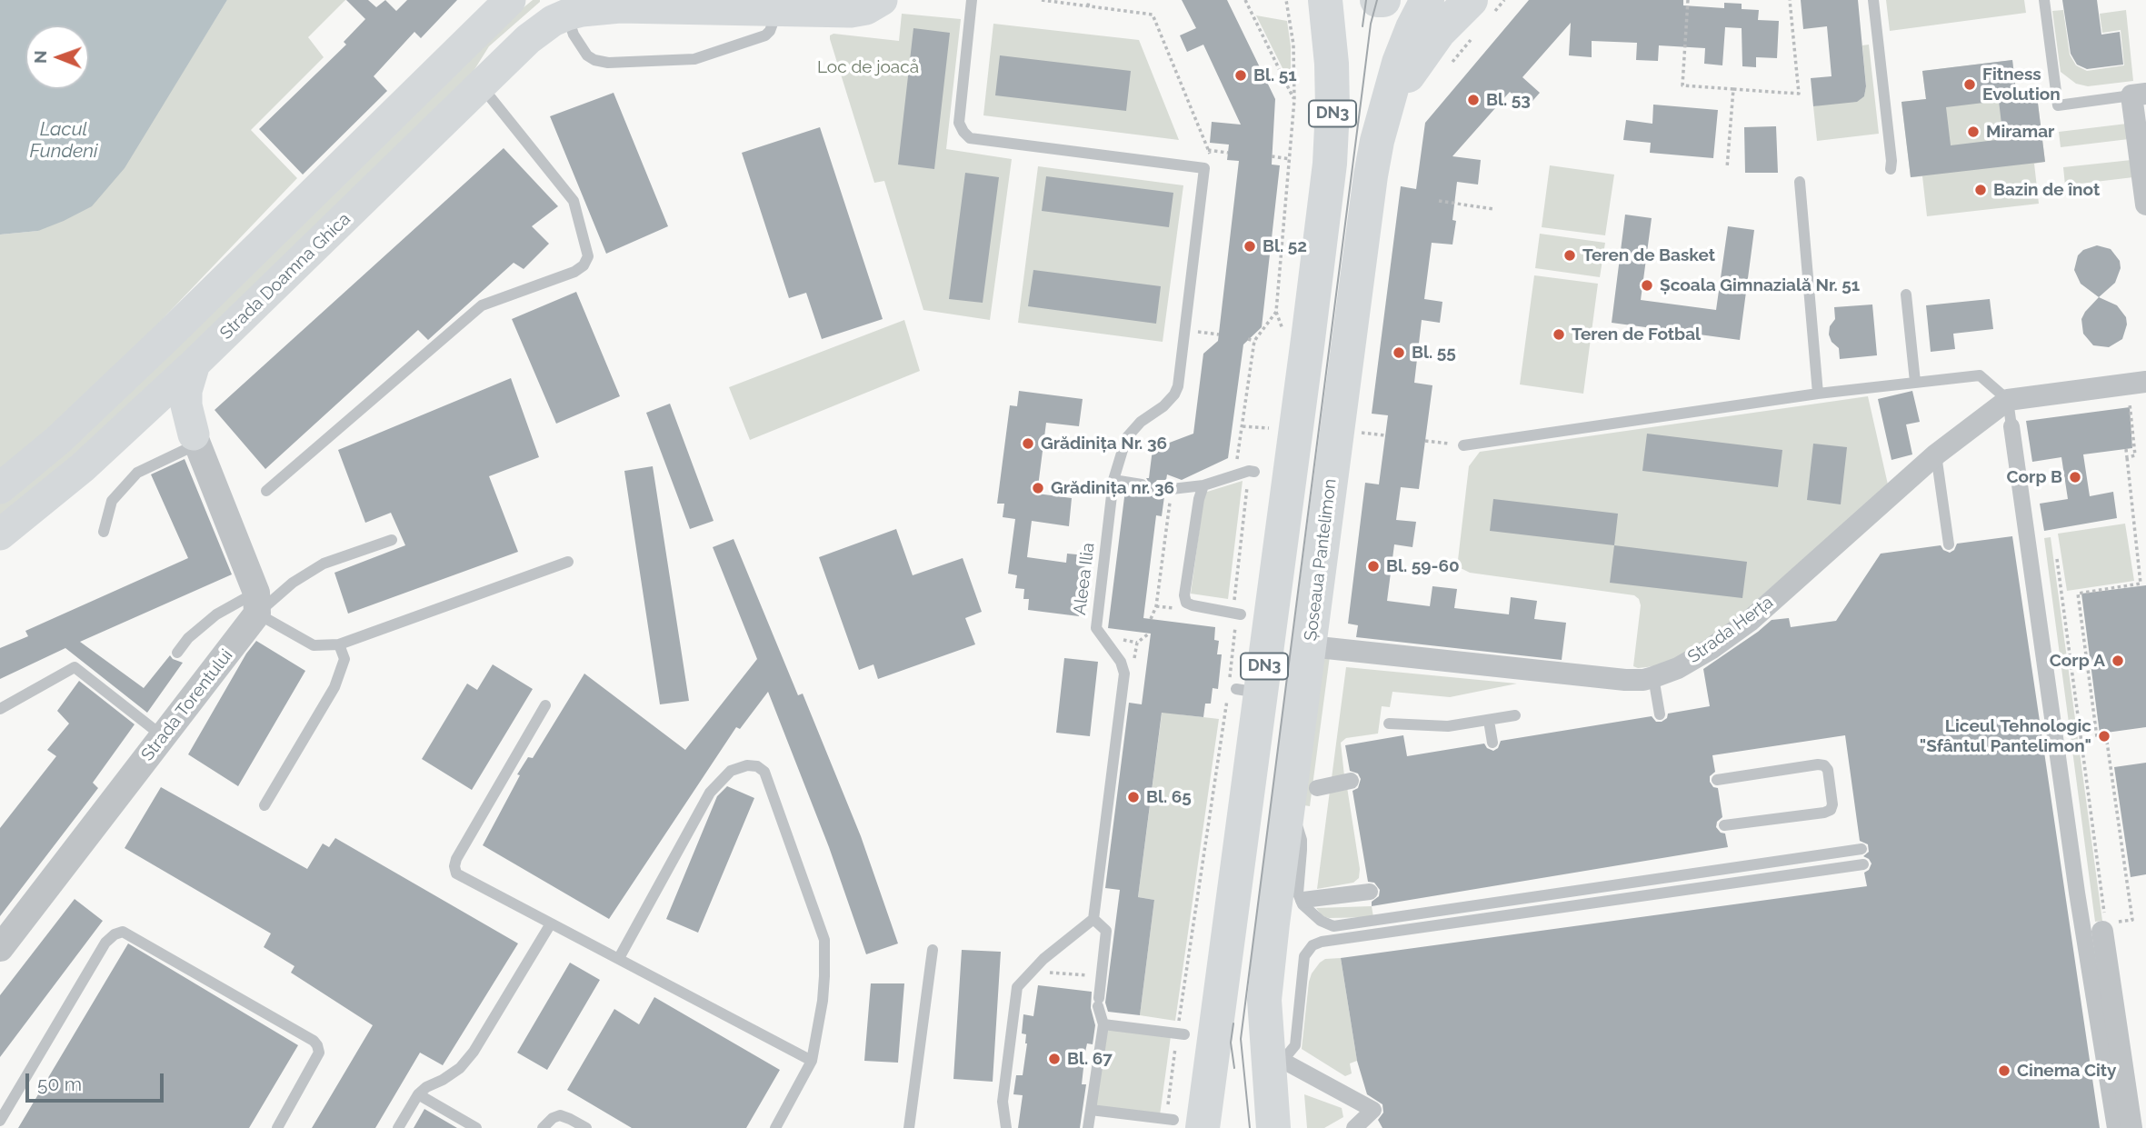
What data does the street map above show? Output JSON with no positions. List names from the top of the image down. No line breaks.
{"streets":{"main road":["DN3","Strada Doamna Ghica","Șoseaua Pantelimon"],"street":["Strada Herța","Strada Torentului"],"lane":["Aleea Ilia"]},"crossings":[["Șoseaua Pantelimon","Strada Herța"]],"water":["Lacul Fundeni"],"parks":["Loc de joacă"],"places":["Bl. 51","Fitness Evolution","Bl. 53","Miramar","Bazin de înot","Bl. 52","Teren de Basket","Școala Gimnazială Nr. 51","Teren de Fotbal","Bl. 55","Grădinița Nr. 36","Corp B","Grădinița nr. 36","Bl. 59-60","Corp A","Liceul Tehnologic \"Sfântul Pantelimon\"","Bl. 65","Bl. 67","Cinema City"],"scale_bar":"50 m","north":"left"}
